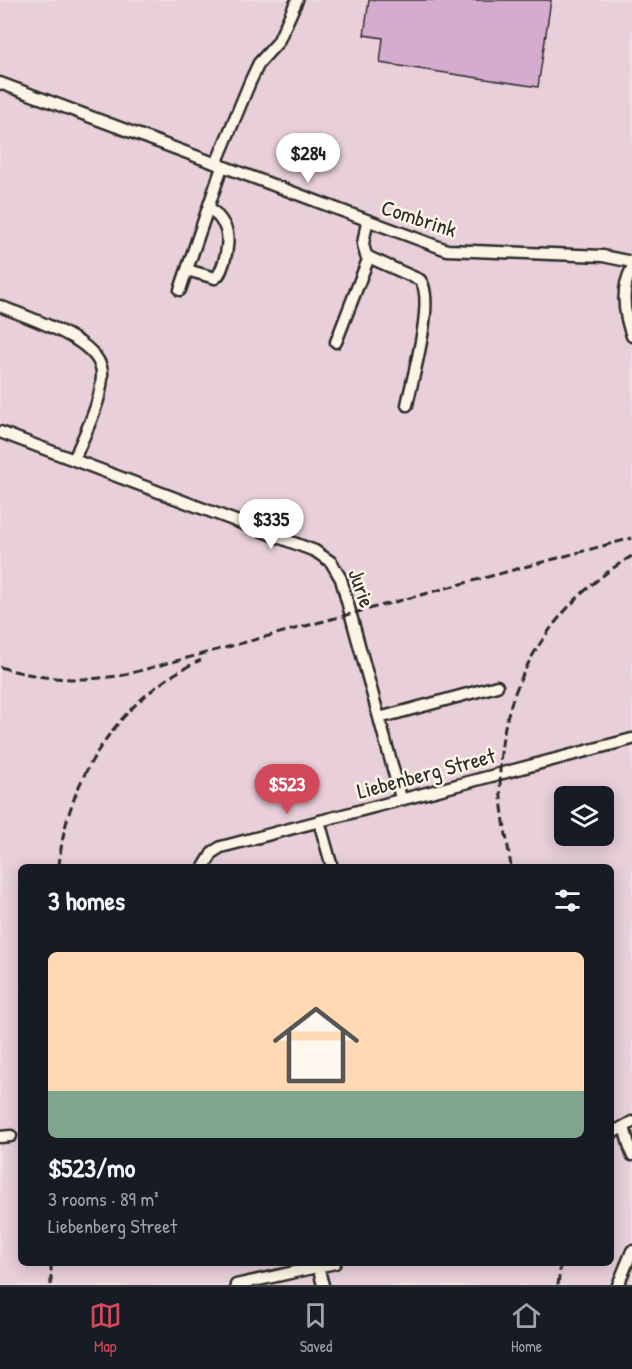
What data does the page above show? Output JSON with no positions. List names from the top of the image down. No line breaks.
{"streets":{"street":["Combrink","Jurie","Liebenberg Street"]},"crossings":[["Jurie","Liebenberg Street"]],"page":{"price":["$284","$335","$523"],"heading":"3 homes","list":[{"name":"$523/mo","note":"3 rooms · 89 m² · Liebenberg Street"}],"tabs":["Map","Saved","Home"]}}
